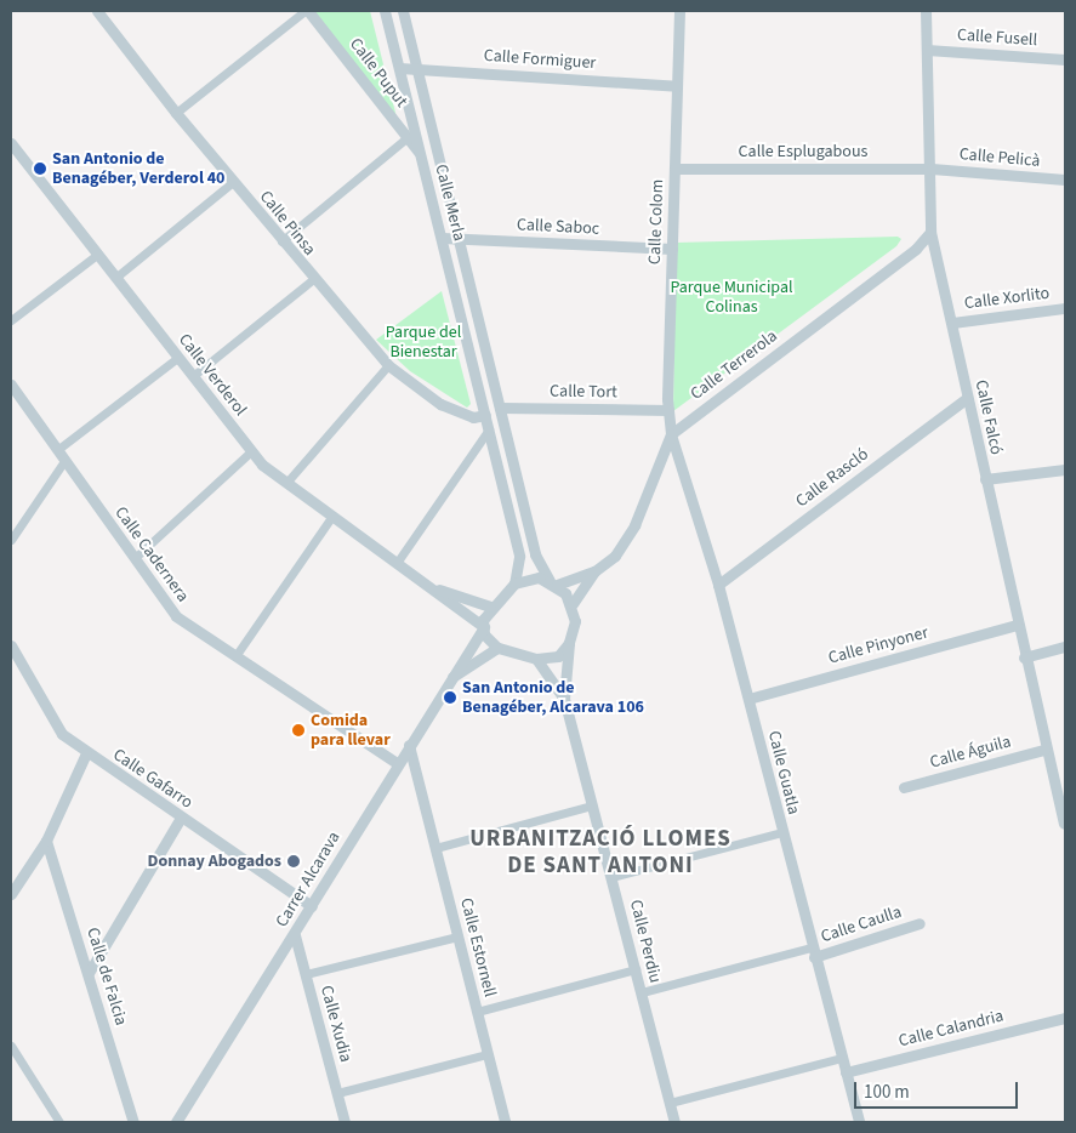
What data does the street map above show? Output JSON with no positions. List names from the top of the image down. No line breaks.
{"streets":{"street":["Calle Fusell","Calle Formiguer","Calle Puput","Calle Esplugabous","Calle Pelicà","Calle Merla","Calle Colom","Calle Pinsa","Calle Saboc","Calle Xorlito","Calle Terrerola","Calle Verderol","Calle Tort","Calle Falcó","Calle Rascló","Calle Cadernera","Calle Pinyoner","Calle Águila","Calle Guatla","Calle Gafarro","Carrer Alcarava","Calle Caulla","Calle Perdiu","Calle Estornell","Calle de Falcia","Calle Xudia","Calle Calandria"]},"crossings":[["Calle Fusell","Calle Falcó"],["Calle Formiguer","Calle Merla"],["Calle Formiguer","Calle Colom"],["Calle Puput","Calle Merla"],["Calle Esplugabous","Calle Pelicà"],["Calle Esplugabous","Calle Colom"],["Calle Esplugabous","Calle Falcó"],["Calle Pelicà","Calle Falcó"],["Calle Merla","Calle Pinsa"],["Calle Merla","Calle Saboc"],["Calle Merla","Calle Verderol"],["Calle Merla","Calle Tort"],["Calle Merla","Carrer Alcarava"],["Calle Merla","Calle Perdiu"],["Calle Colom","Calle Saboc"],["Calle Colom","Calle Terrerola"],["Calle Colom","Calle Tort"],["Calle Colom","Calle Guatla"],["Calle Xorlito","Calle Falcó"],["Calle Terrerola","Calle Falcó"],["Calle Terrerola","Calle Guatla"],["Calle Verderol","Carrer Alcarava"],["Calle Verderol","Calle Perdiu"],["Calle Falcó","Calle Rascló"],["Calle Falcó","Calle Pinyoner"],["Calle Falcó","Calle Águila"],["Calle Rascló","Calle Guatla"],["Calle Cadernera","Carrer Alcarava"],["Calle Pinyoner","Calle Guatla"],["Calle Guatla","Calle Caulla"],["Calle Guatla","Calle Calandria"],["Calle Gafarro","Carrer Alcarava"],["Carrer Alcarava","Calle Perdiu"],["Carrer Alcarava","Calle Estornell"],["Carrer Alcarava","Calle Xudia"]],"districts":["URBANITZACIÓ LLOMES DE SANT ANTONI"],"parks":["Parque Municipal Colinas","Parque del Bienestar"],"places":["San Antonio de Benagéber, Verderol 40","San Antonio de Benagéber, Alcarava 106","Comida para llevar","Donnay Abogados"],"scale_bar":"100 m"}
